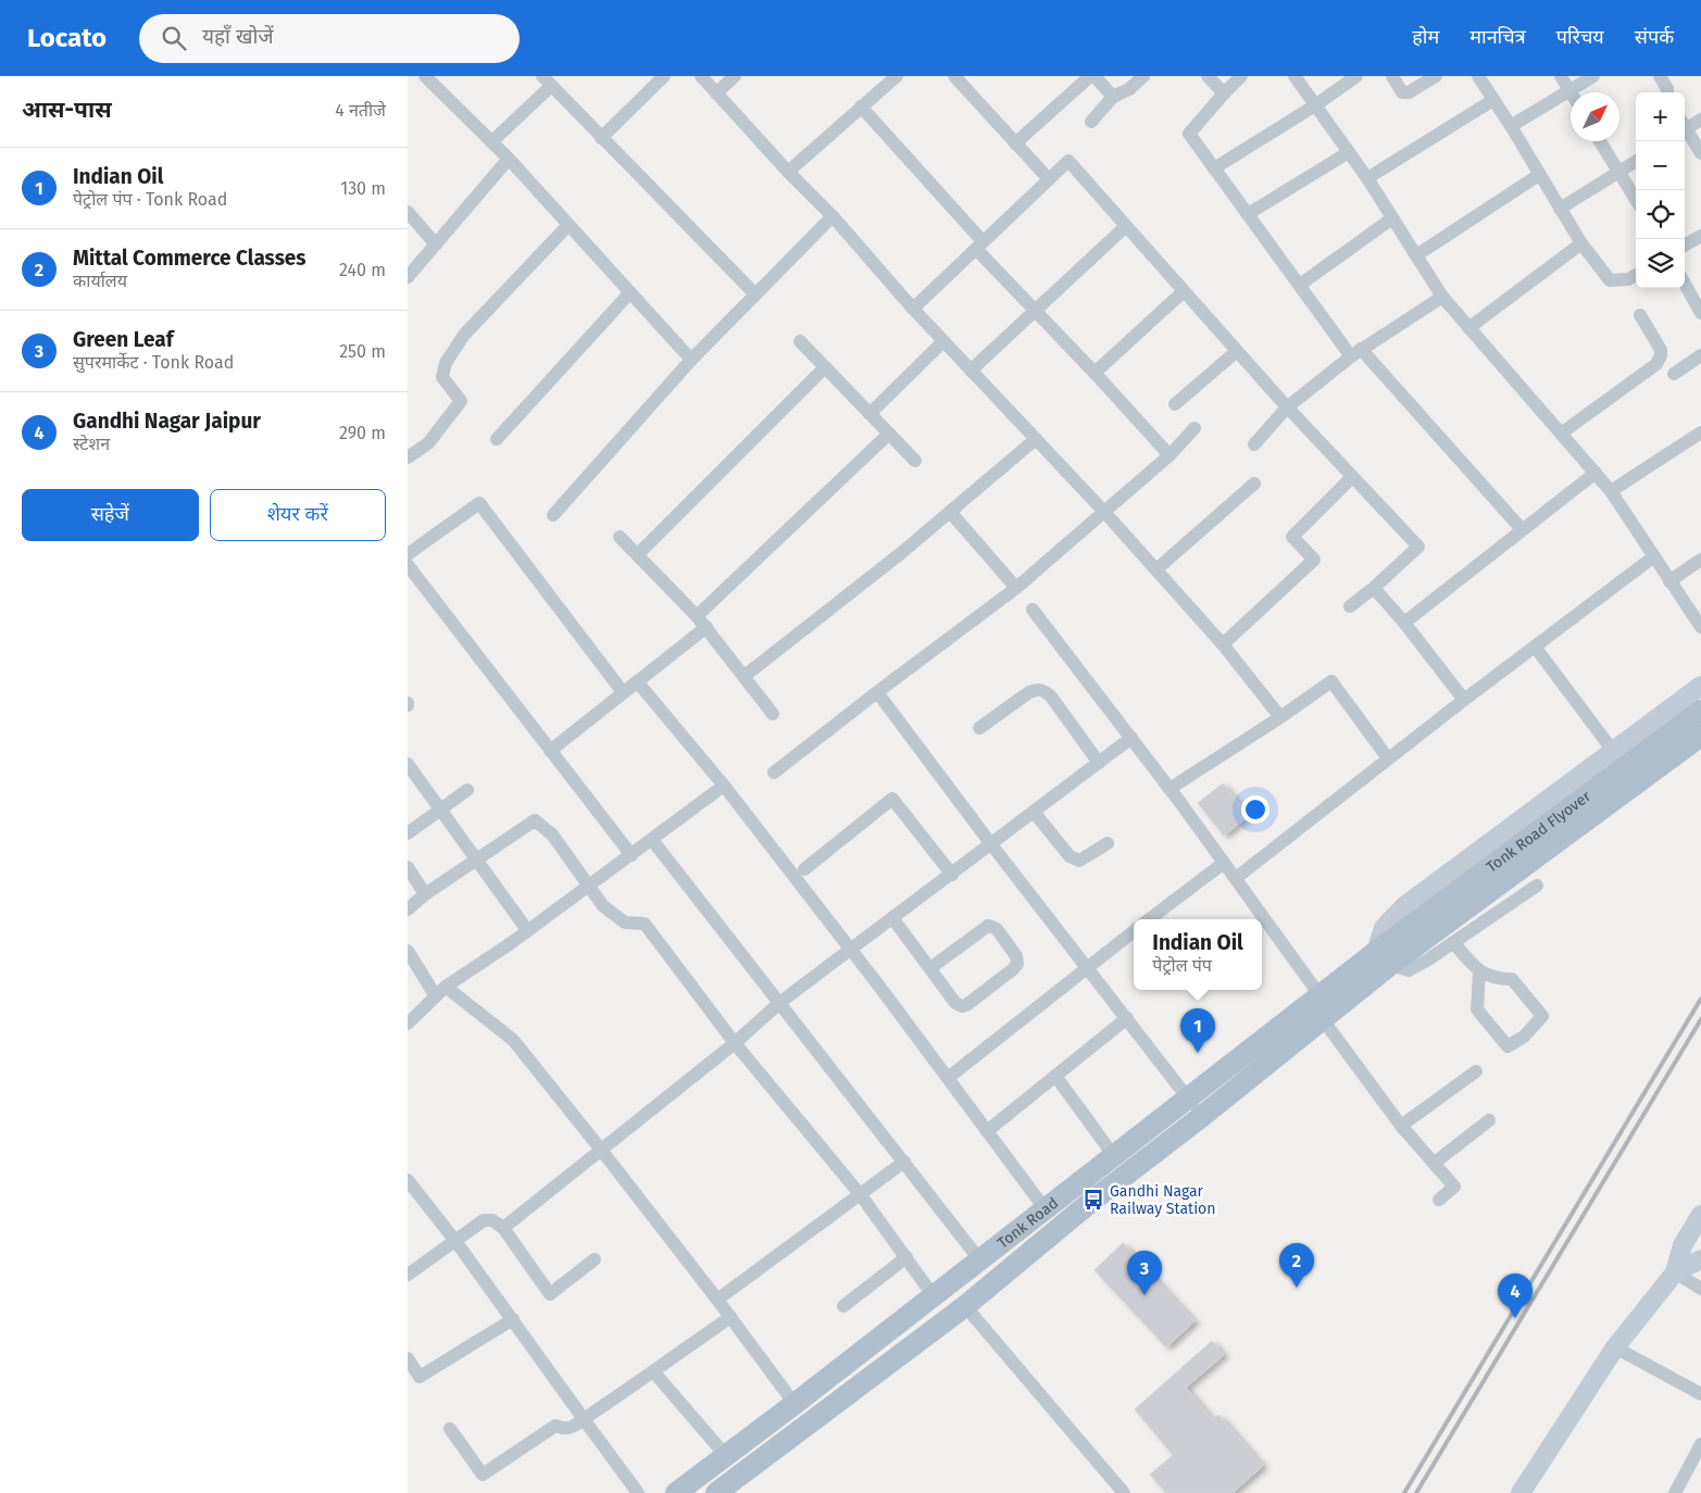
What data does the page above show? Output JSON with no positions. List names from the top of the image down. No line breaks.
{"streets":{"main road":["Tonk Road Flyover","Tonk Road"]},"crossings":[["Tonk Road Flyover","Tonk Road"]],"places":{"bus stop":["Gandhi Nagar Railway Station"]},"north":"top right","page":{"header":"Locato","search":"यहाँ खोजें","nav":["होम","मानचित्र","परिचय","संपर्क"],"heading":["आस-पास","4 नतीजे"],"map_buttons":["+","−"],"list":[{"mark":"1","name":"Indian Oil","note":"पेट्रोल पंप · Tonk Road","value":"130 m"},{"mark":"2","name":"Mittal Commerce Classes","note":"कार्यालय","value":"240 m"},{"mark":"3","name":"Green Leaf","note":"सुपरमार्केट · Tonk Road","value":"250 m"},{"mark":"4","name":"Gandhi Nagar Jaipur","note":"स्टेशन","value":"290 m"}],"buttons":["सहेजें","शेयर करें"],"popup":["Indian Oil","पेट्रोल पंप"],"pins":["1","2","3","4"]}}
